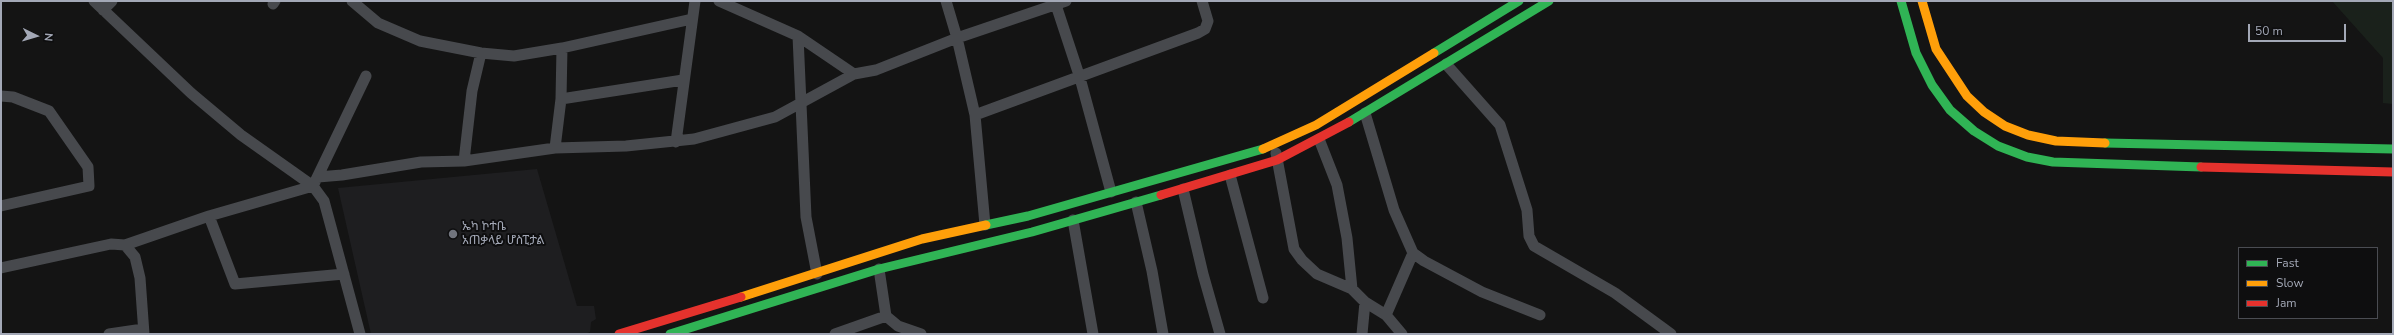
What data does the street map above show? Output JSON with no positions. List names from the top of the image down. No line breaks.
{"places":["ኤካ ኮተቤ አጠቃላይ ሆስፒታል"],"legend":["Fast","Slow","Jam"],"scale_bar":"50 m","north":"right"}
